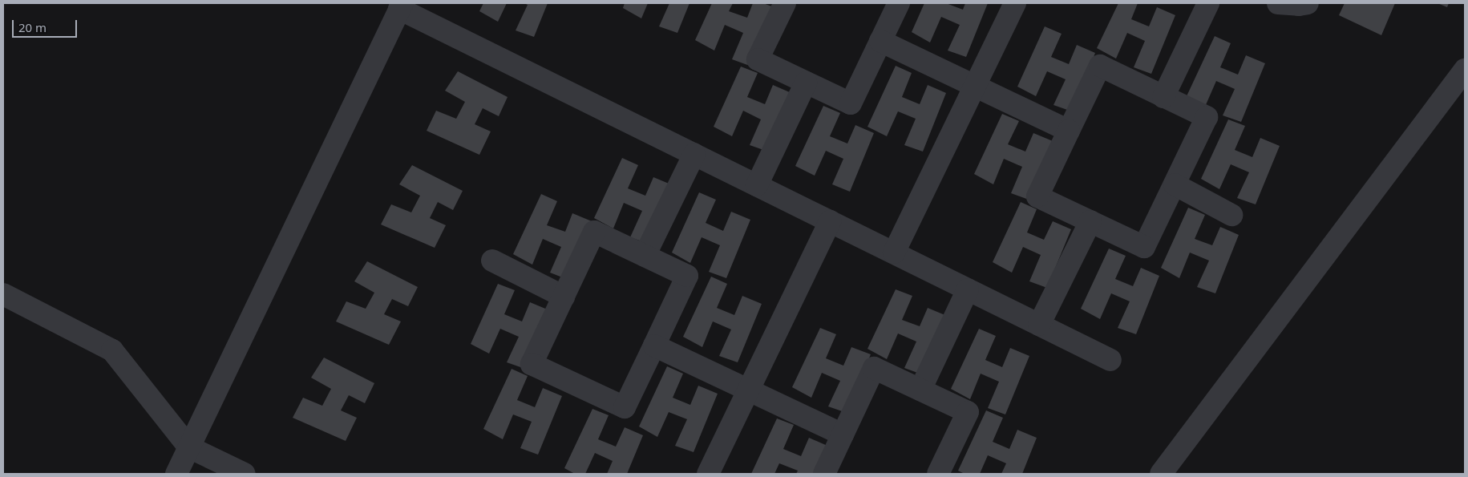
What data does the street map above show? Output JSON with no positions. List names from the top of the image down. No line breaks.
{"scale_bar":"20 m"}
